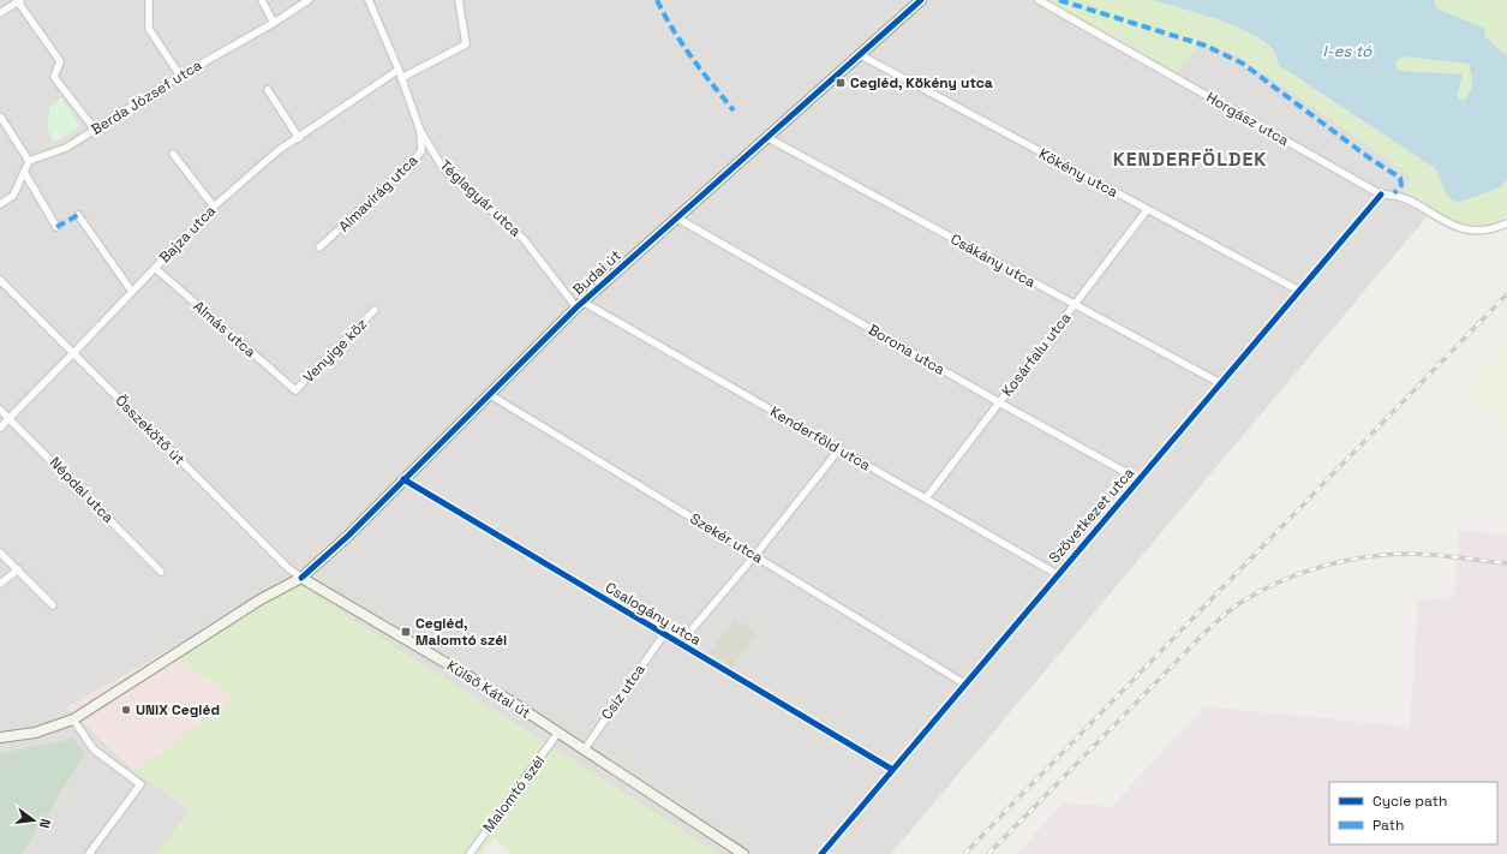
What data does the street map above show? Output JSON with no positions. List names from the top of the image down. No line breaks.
{"streets":{"main road":["Budai út","Külső Kátai út"],"street":["Berda József utca","Horgász utca","Kökény utca","Almavirág utca","Téglagyár utca","Bajza utca","Csákány utca","Almás utca","Borona utca","Venyige köz","Kosárfalu utca","Összekötő út","Kenderföld utca","Népdal utca","Szövetkezet utca","Szekér utca","Csalogány utca","Csíz utca","Malomtó szél"]},"crossings":[["Horgász utca","Szövetkezet utca"],["Kökény utca","Budai út"],["Kökény utca","Kosárfalu utca"],["Kökény utca","Szövetkezet utca"],["Almavirág utca","Téglagyár utca"],["Téglagyár utca","Bajza utca"],["Téglagyár utca","Budai út"],["Téglagyár utca","Kenderföld utca"],["Bajza utca","Almás utca"],["Bajza utca","Összekötő út"],["Bajza utca","Népdal utca"],["Csákány utca","Budai út"],["Csákány utca","Kosárfalu utca"],["Csákány utca","Szövetkezet utca"],["Budai út","Borona utca"],["Budai út","Összekötő út"],["Budai út","Kenderföld utca"],["Budai út","Szekér utca"],["Budai út","Csalogány utca"],["Budai út","Külső Kátai út"],["Almás utca","Venyige köz"],["Borona utca","Kosárfalu utca"],["Borona utca","Szövetkezet utca"],["Kosárfalu utca","Kenderföld utca"],["Összekötő út","Külső Kátai út"],["Kenderföld utca","Szövetkezet utca"],["Szövetkezet utca","Szekér utca"],["Szövetkezet utca","Csalogány utca"],["Csalogány utca","Csíz utca"],["Külső Kátai út","Csíz utca"],["Külső Kátai út","Malomtó szél"]],"districts":["KENDERFÖLDEK"],"water":["I-es tó"],"places":{"transit":["Cegléd, Kökény utca","Cegléd, Malomtó szél"],"other":["UNIX Cegléd"]},"legend":["Cycle path","Path"],"north":"right"}
